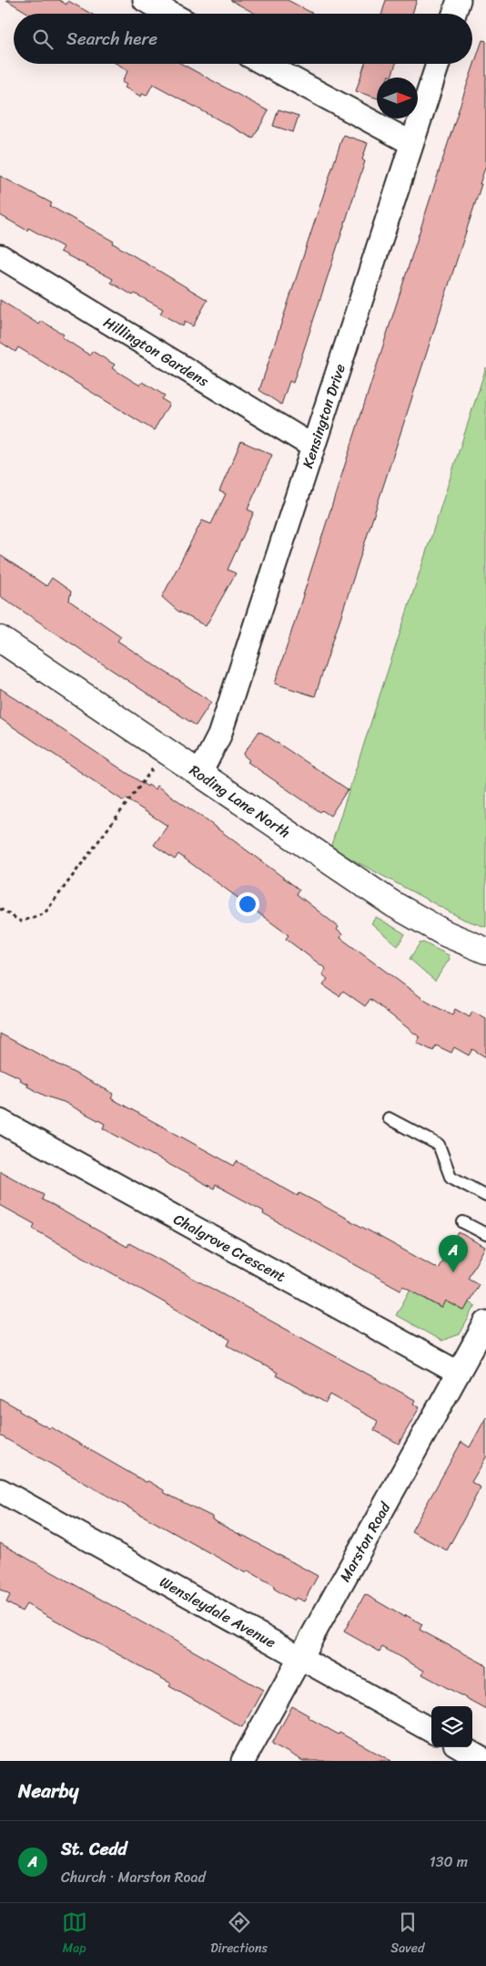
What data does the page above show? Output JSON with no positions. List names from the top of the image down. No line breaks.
{"streets":{"street":["Hillington Gardens","Kensington Drive","Roding Lane North","Chalgrove Crescent","Marston Road","Wensleydale Avenue"]},"crossings":[["Hillington Gardens","Kensington Drive"],["Kensington Drive","Roding Lane North"],["Chalgrove Crescent","Marston Road"],["Marston Road","Wensleydale Avenue"]],"north":"right","page":{"search":"Search here","pins":"A","heading":"Nearby","list":[{"mark":"A","name":"St. Cedd","note":"Church · Marston Road","value":"130 m"}],"nav":["Map","Directions","Saved"]}}
